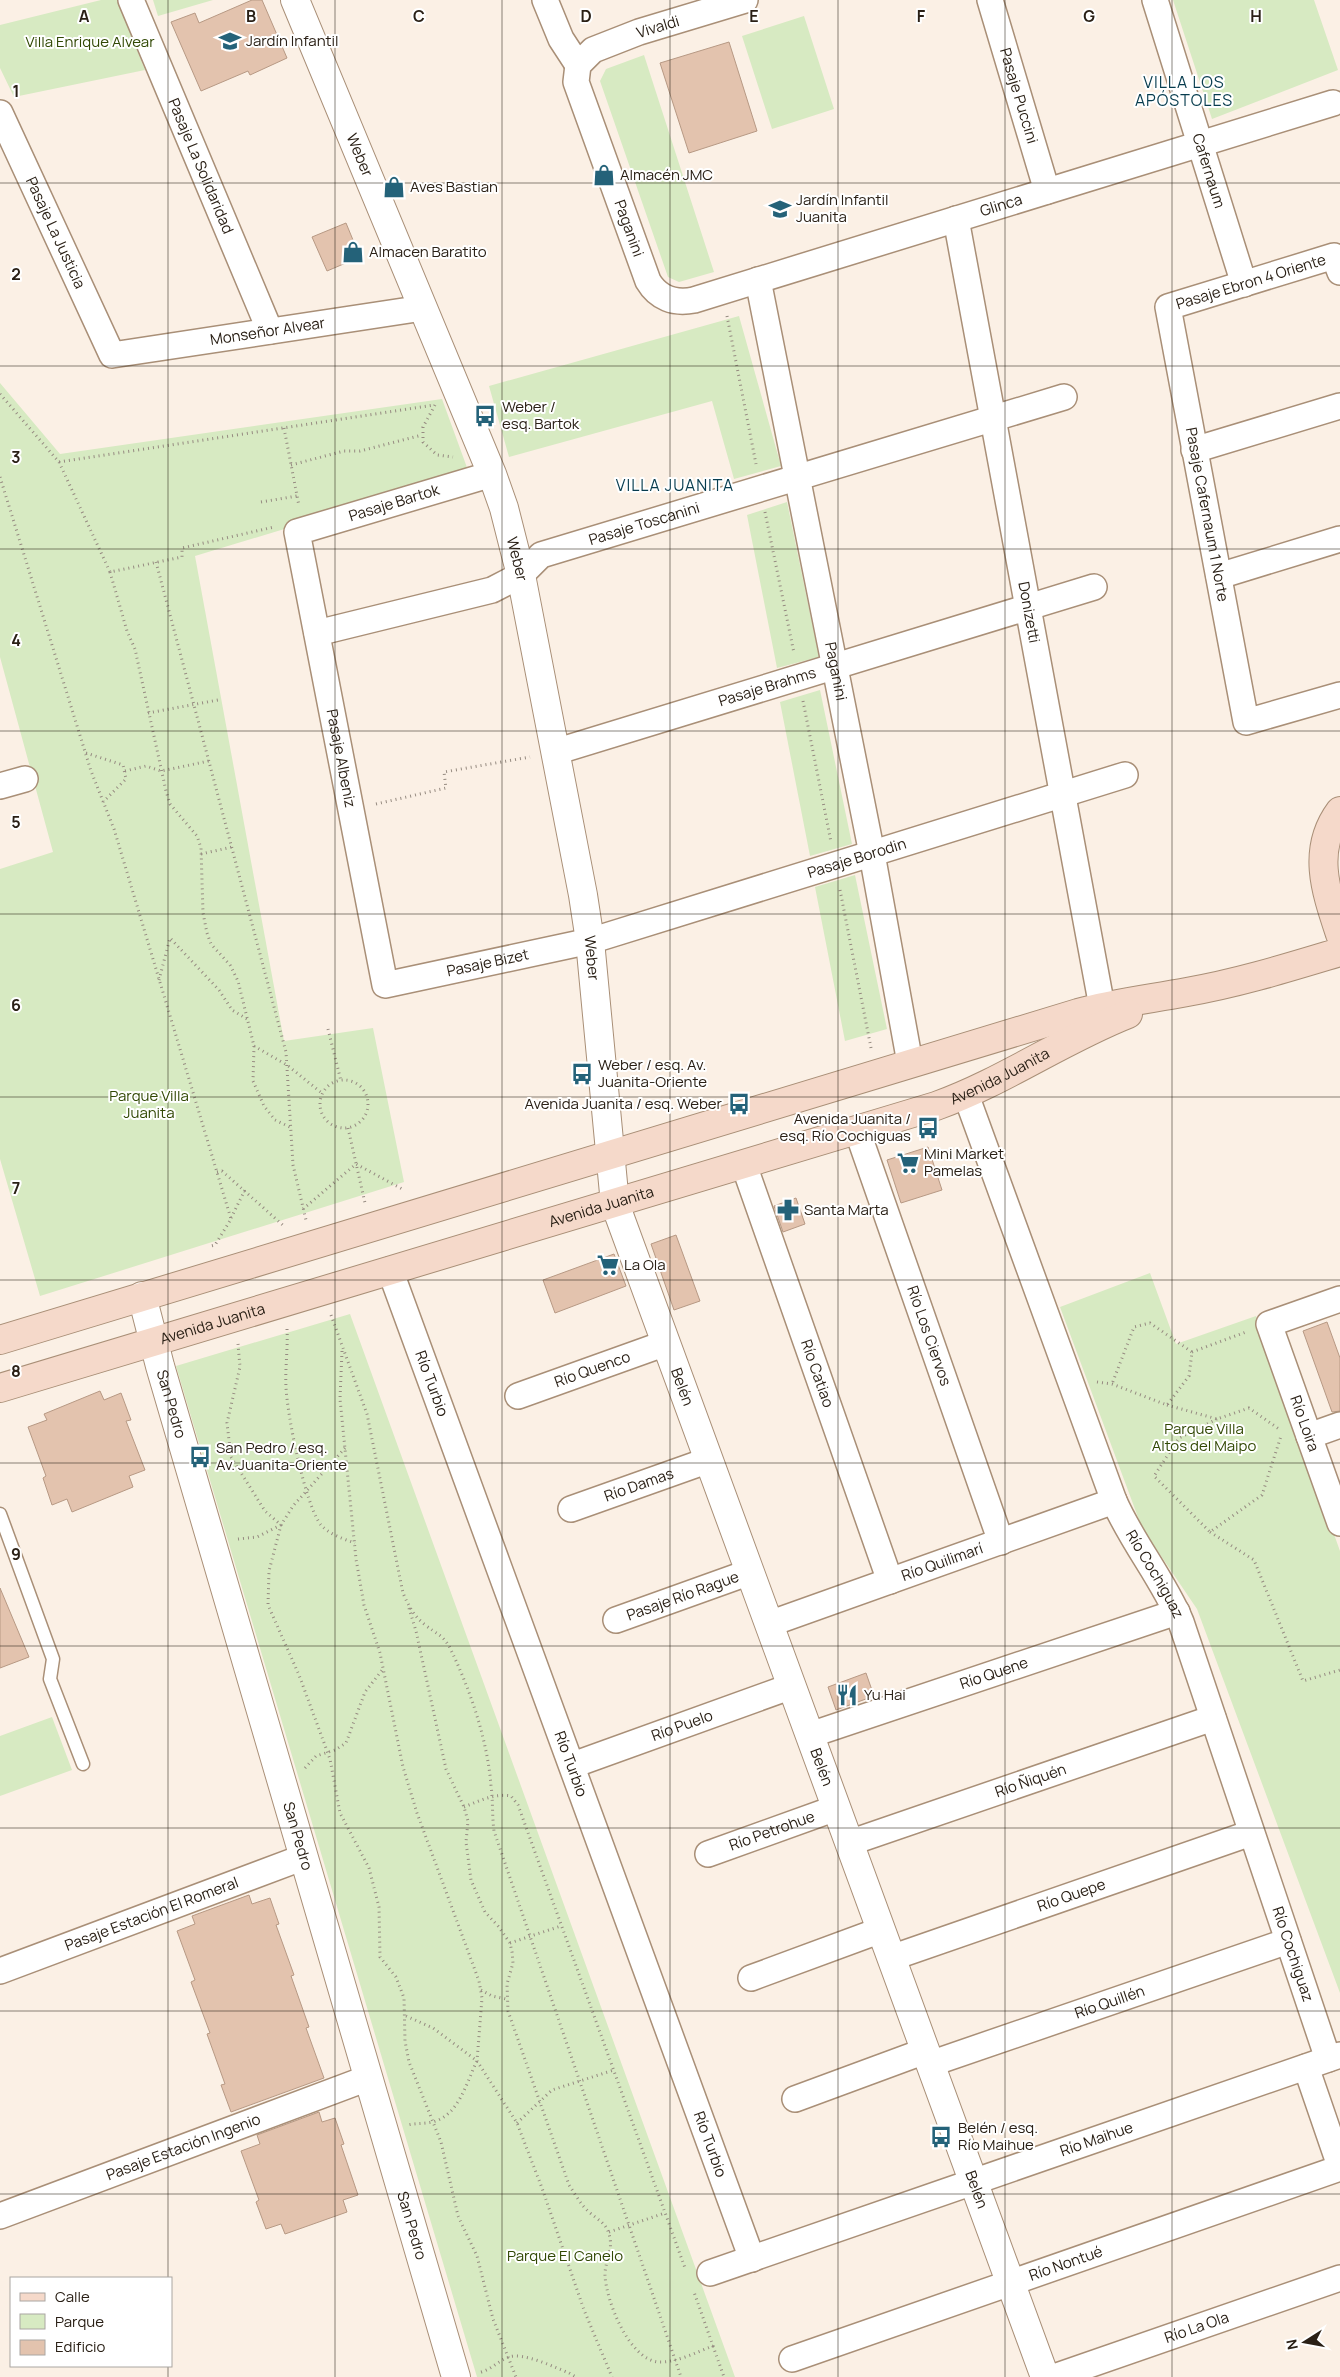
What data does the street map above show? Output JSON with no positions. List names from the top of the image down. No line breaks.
{"streets":{"main road":["Avenida Juanita"],"street":["Vivaldi","Pasaje Puccini","Weber","Pasaje La Solidaridad","Cafernaum","Glinca","Paganini","Pasaje La Justicia","Pasaje Ebron 4 Oriente","Monseñor Alvear","Pasaje Bartok","Pasaje Cafernaum 1 Norte","Pasaje Toscanini","Donizetti","Pasaje Brahms","Pasaje Albeniz","Pasaje Borodin","Pasaje Bizet","Río Los Ciervos","Río Quenco","Río Catiao","Río Turbio","Belén","San Pedro","Río Loira","Río Damas","Río Quilimarí","Río Cochiguaz","Pasaje Río Rague","Río Quene","Río Puelo","Río Ñiquén","Río Petrohue","Río Quepe","Pasaje Estación El Romeral","Río Quillén","Río Maihue","Pasaje Estación Ingenio","Río Nontué","Río La Ola"]},"crossings":[["Vivaldi","Paganini"],["Pasaje Puccini","Glinca"],["Weber","Monseñor Alvear"],["Weber","Pasaje Bartok"],["Weber","Pasaje Toscanini"],["Weber","Pasaje Brahms"],["Weber","Pasaje Borodin"],["Weber","Pasaje Bizet"],["Weber","Avenida Juanita"],["Weber","Belén"],["Pasaje La Solidaridad","Monseñor Alvear"],["Cafernaum","Glinca"],["Cafernaum","Pasaje Ebron 4 Oriente"],["Glinca","Paganini"],["Glinca","Donizetti"],["Paganini","Pasaje Toscanini"],["Paganini","Pasaje Brahms"],["Paganini","Pasaje Borodin"],["Paganini","Avenida Juanita"],["Pasaje La Justicia","Monseñor Alvear"],["Pasaje Ebron 4 Oriente","Pasaje Cafernaum 1 Norte"],["Pasaje Bartok","Pasaje Albeniz"],["Pasaje Toscanini","Donizetti"],["Pasaje Toscanini","Pasaje Albeniz"],["Donizetti","Pasaje Brahms"],["Donizetti","Pasaje Borodin"],["Donizetti","Avenida Juanita"],["Pasaje Albeniz","Pasaje Bizet"],["Pasaje Borodin","Pasaje Bizet"],["Avenida Juanita","Río Los Ciervos"],["Avenida Juanita","Río Catiao"],["Avenida Juanita","Río Turbio"],["Avenida Juanita","Belén"],["Avenida Juanita","San Pedro"],["Avenida Juanita","Río Cochiguaz"],["Río Los Ciervos","Río Quilimarí"],["Río Quenco","Belén"],["Río Catiao","Río Quilimarí"],["Río Turbio","Río Puelo"],["Río Turbio","Río Maihue"],["Belén","Río Damas"],["Belén","Río Quilimarí"],["Belén","Pasaje Río Rague"],["Belén","Río Quene"],["Belén","Río Puelo"],["Belén","Río Ñiquén"],["Belén","Río Petrohue"],["Belén","Río Quepe"],["Belén","Río Quillén"],["Belén","Río Maihue"],["Belén","Río Nontué"],["San Pedro","Pasaje Estación El Romeral"],["San Pedro","Pasaje Estación Ingenio"],["Río Quilimarí","Río Cochiguaz"],["Río Cochiguaz","Río Quene"],["Río Cochiguaz","Río Ñiquén"],["Río Cochiguaz","Río Quepe"],["Río Cochiguaz","Río Quillén"],["Río Cochiguaz","Río Maihue"],["Río Cochiguaz","Río Nontué"]],"districts":["VILLA LOS APÓSTOLES","VILLA JUANITA"],"parks":["Villa Enrique Alvear","Parque Villa Juanita","Parque Villa Altos del Maipo","Parque El Canelo"],"places":{"school or university":["Jardín Infantil","Jardín Infantil Juanita"],"shop":["Almacén JMC","Aves Bastian","Almacen Baratito"],"bus stop":["Weber / esq. Bartok","Weber / esq. Av. Juanita-Oriente","Avenida Juanita / esq. Weber","Avenida Juanita / esq. Río Cochiguas","San Pedro / esq. Av. Juanita-Oriente","Belén / esq. Río Maihue"],"supermarket":["Mini Market Pamelas","La Ola"],"pharmacy":["Santa Marta"],"restaurant":["Yu Hai"]},"legend":["Calle","Parque","Edificio"],"north":"left","grid":{"columns":["A","B","C","D","E","F","G","H"],"rows":["1","2","3","4","5","6","7","8","9"]}}
